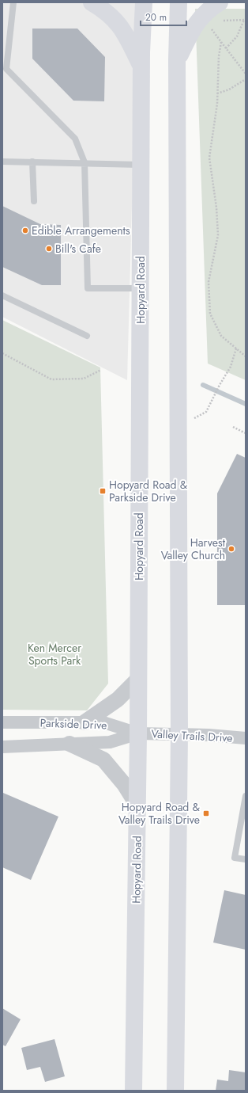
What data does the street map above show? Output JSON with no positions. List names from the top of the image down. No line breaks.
{"streets":{"main road":["Hopyard Road"],"street":["Parkside Drive","Valley Trails Drive"]},"crossings":[["Hopyard Road","Parkside Drive"],["Hopyard Road","Valley Trails Drive"],["Parkside Drive","Valley Trails Drive"]],"parks":["Ken Mercer Sports Park"],"places":{"other":["Edible Arrangements","Bill's Cafe","Harvest Valley Church"],"transit":["Hopyard Road & Parkside Drive","Hopyard Road & Valley Trails Drive"]},"scale_bar":"20 m"}
